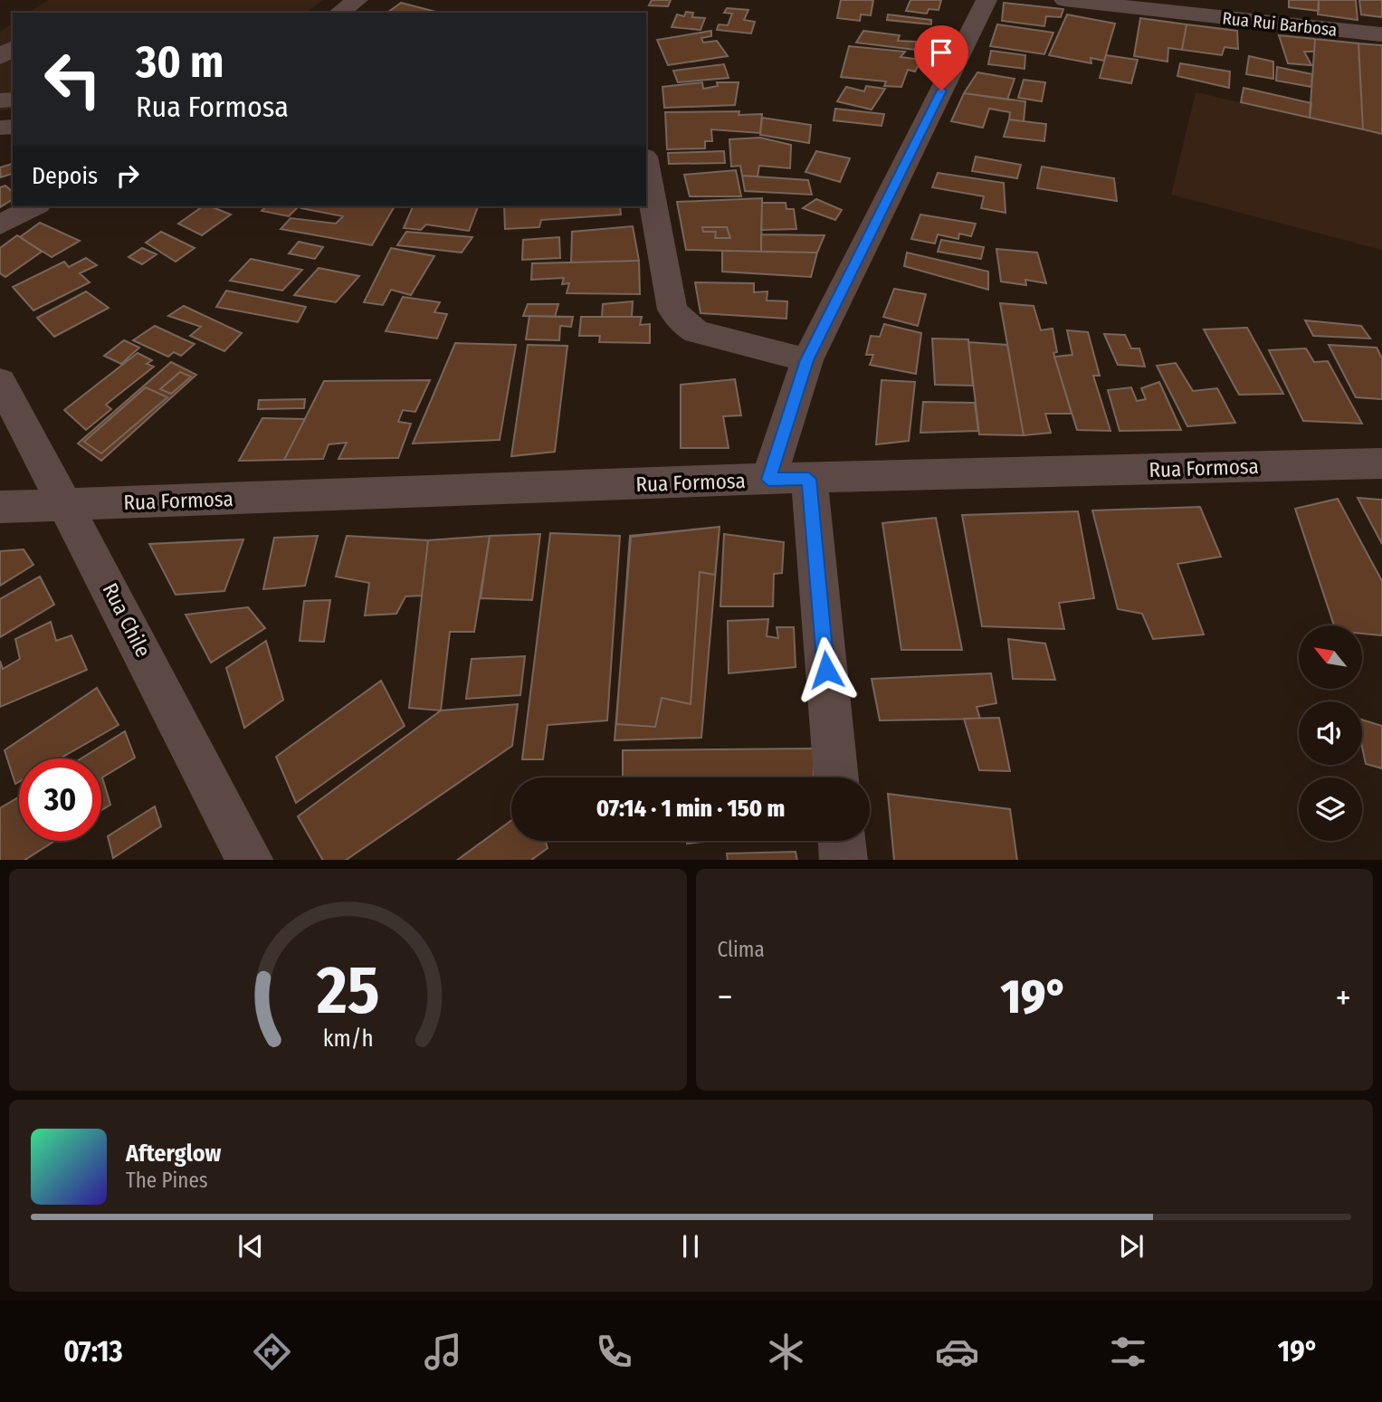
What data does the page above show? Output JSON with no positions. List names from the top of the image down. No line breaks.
{"streets":{"street":["Rua Rui Barbosa","Rua Formosa","Rua Chile"]},"crossings":[["Rua Formosa","Rua Chile"]],"north":"top left","page":{"turn":["30 m","Rua Formosa"],"then":"Depois","limit":"30","trip":"07:14 · 1 min · 150 m","tile":"Clima","heat":["−","19°","+"],"song":["Afterglow","The Pines"],"tabs":["07:13","19°"],"gauge":["25","km/h"]}}
